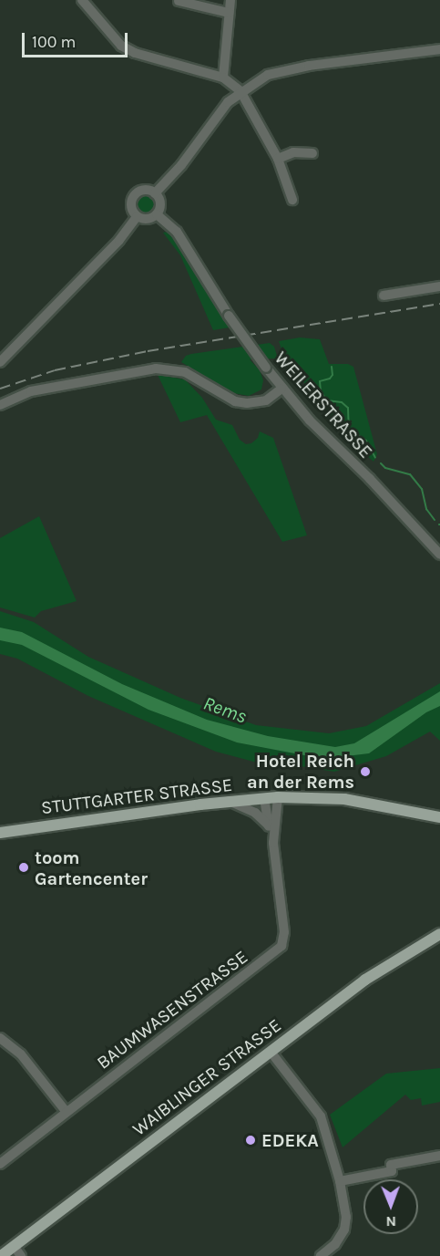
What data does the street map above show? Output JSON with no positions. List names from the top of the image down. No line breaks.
{"streets":{"main road":["STUTTGARTER STRASSE","WAIBLINGER STRASSE"],"street":["WEILERSTRASSE","BAUMWASENSTRASSE"]},"crossings":[["STUTTGARTER STRASSE","BAUMWASENSTRASSE"]],"water":["Rems"],"places":["Hotel Reich an der Rems","toom Gartencenter","EDEKA"],"scale_bar":"100 m","north":"bottom"}
